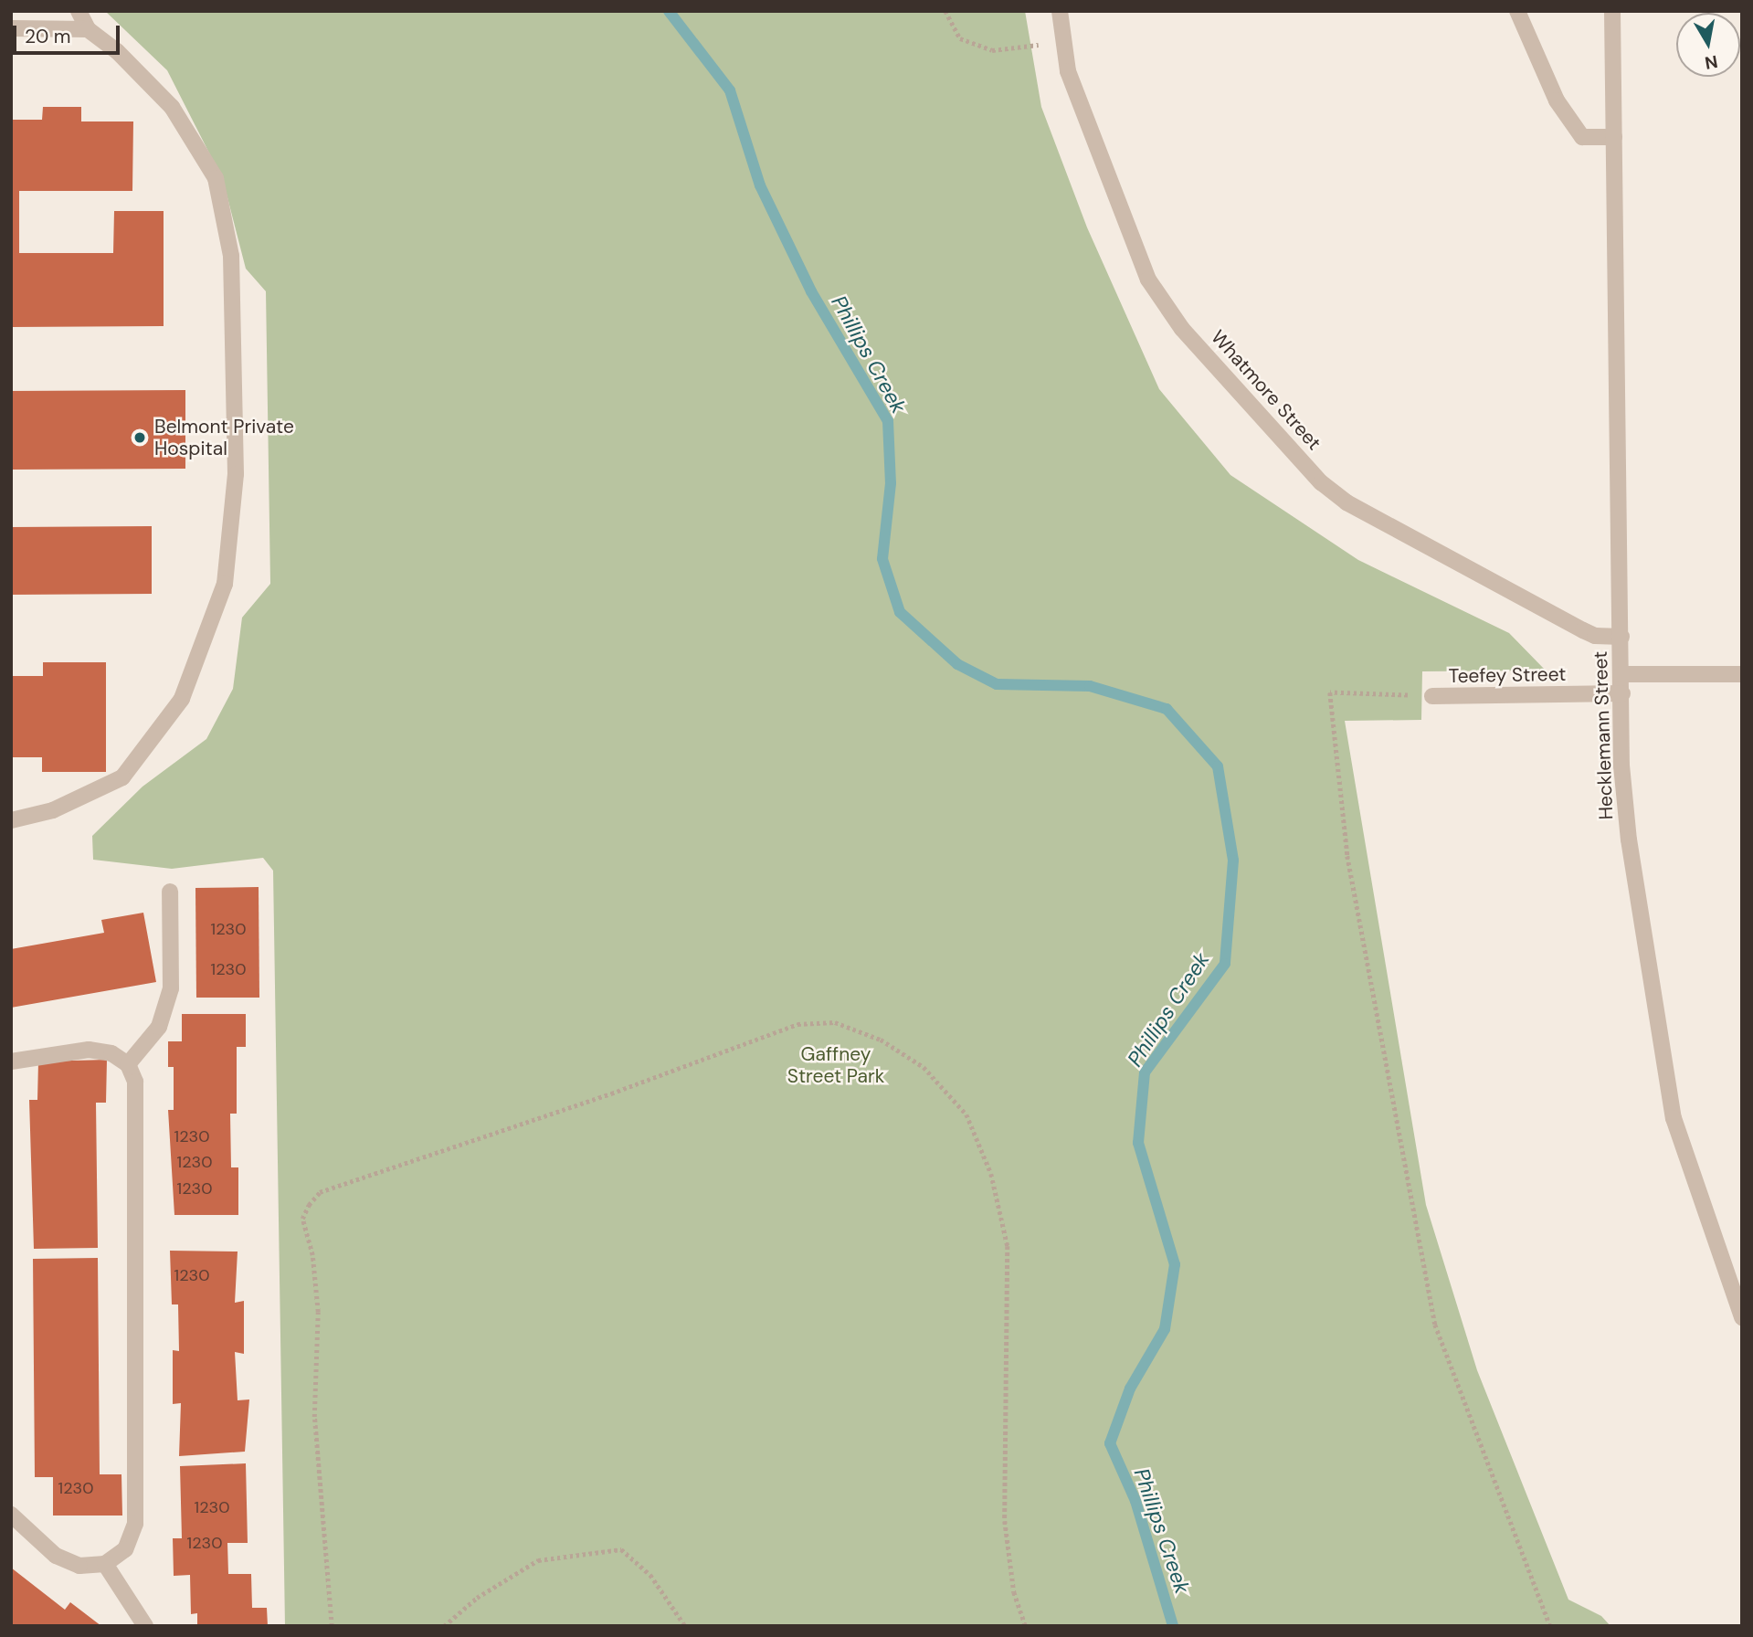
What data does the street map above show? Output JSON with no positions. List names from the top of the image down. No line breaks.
{"streets":{"street":["Whatmore Street","Teefey Street","Hecklemann Street"]},"crossings":[["Whatmore Street","Hecklemann Street"],["Teefey Street","Hecklemann Street"]],"water":["Phillips Creek"],"parks":["Gaffney Street Park"],"places":["Belmont Private Hospital"],"house_numbers":["1230","1230","1230","1230","1230","1230","1230","1230","1230"],"scale_bar":"20 m","north":"bottom"}
